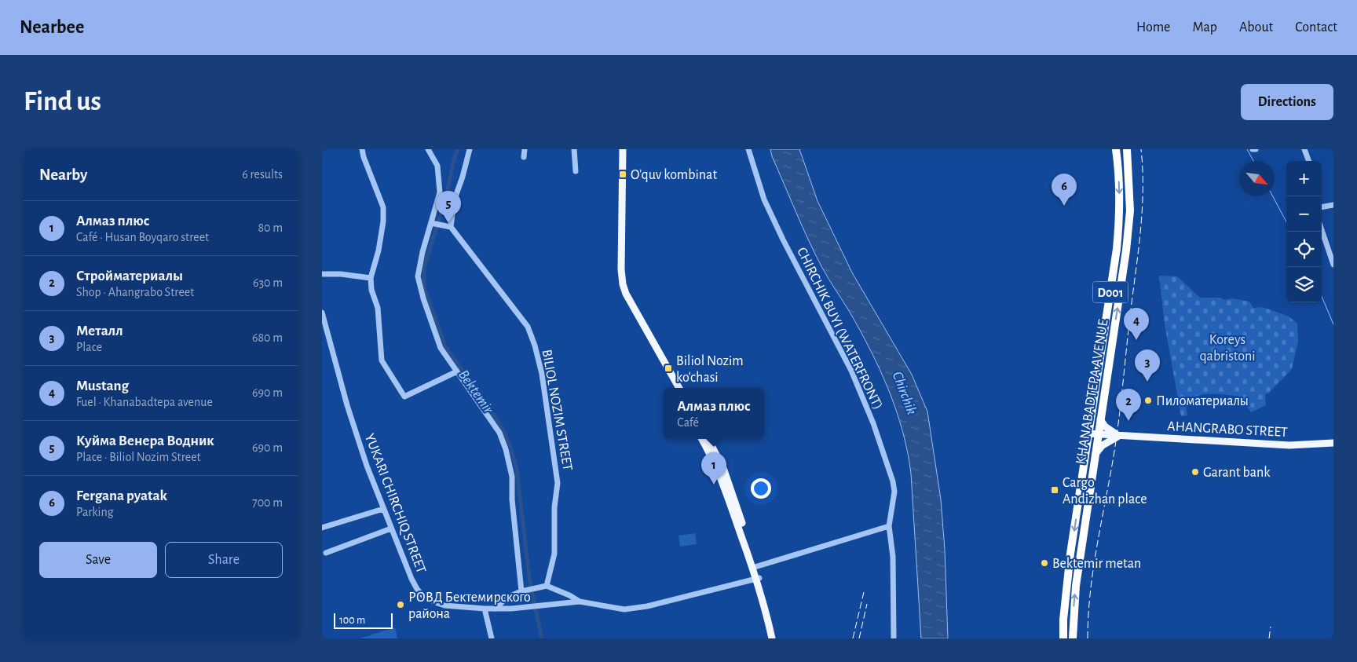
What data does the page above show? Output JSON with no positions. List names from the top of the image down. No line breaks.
{"streets":{"highway":["D001","KHANABADTEPA AVENUE"],"main road":["AHANGRABO STREET"],"street":["CHIRCHIK BUYI (WATERFRONT)","BILIOL NOZIM STREET","YUKARI CHIRCHIQ STREET"]},"crossings":[["KHANABADTEPA AVENUE","AHANGRABO STREET"]],"water":["Bektemir","Chirchik"],"parks":["Koreys qabristoni"],"places":{"transit":["O'quv kombinat","Biliol Nozim ko'chasi","Cargo Andizhan place"],"other":["Пиломатериалы","Garant bank","Bektemir metan","РОВД Бектемирского района"]},"scale_bar":"100 m","north":"bottom right","page":{"header":"Nearbee","nav":["Home","Map","About","Contact"],"buttons":["Directions",["Save","Share"]],"title":"Find us","heading":["Nearby","6 results"],"map_buttons":["+","−"],"pins":["6","5","4","3","2","1"],"list":[{"mark":"1","name":"Алмаз плюс","note":"Café · Husan Boyqaro street","value":"80 m"},{"mark":"2","name":"Стройматериалы","note":"Shop · Ahangrabo Street","value":"630 m"},{"mark":"3","name":"Металл","note":"Place","value":"680 m"},{"mark":"4","name":"Mustang","note":"Fuel · Khanabadtepa avenue","value":"690 m"},{"mark":"5","name":"Куйма Венера Водник","note":"Place · Biliol Nozim Street","value":"690 m"},{"mark":"6","name":"Fergana pyatak","note":"Parking","value":"700 m"}],"popup":["Алмаз плюс","Café"],"scale":"100 m"}}
